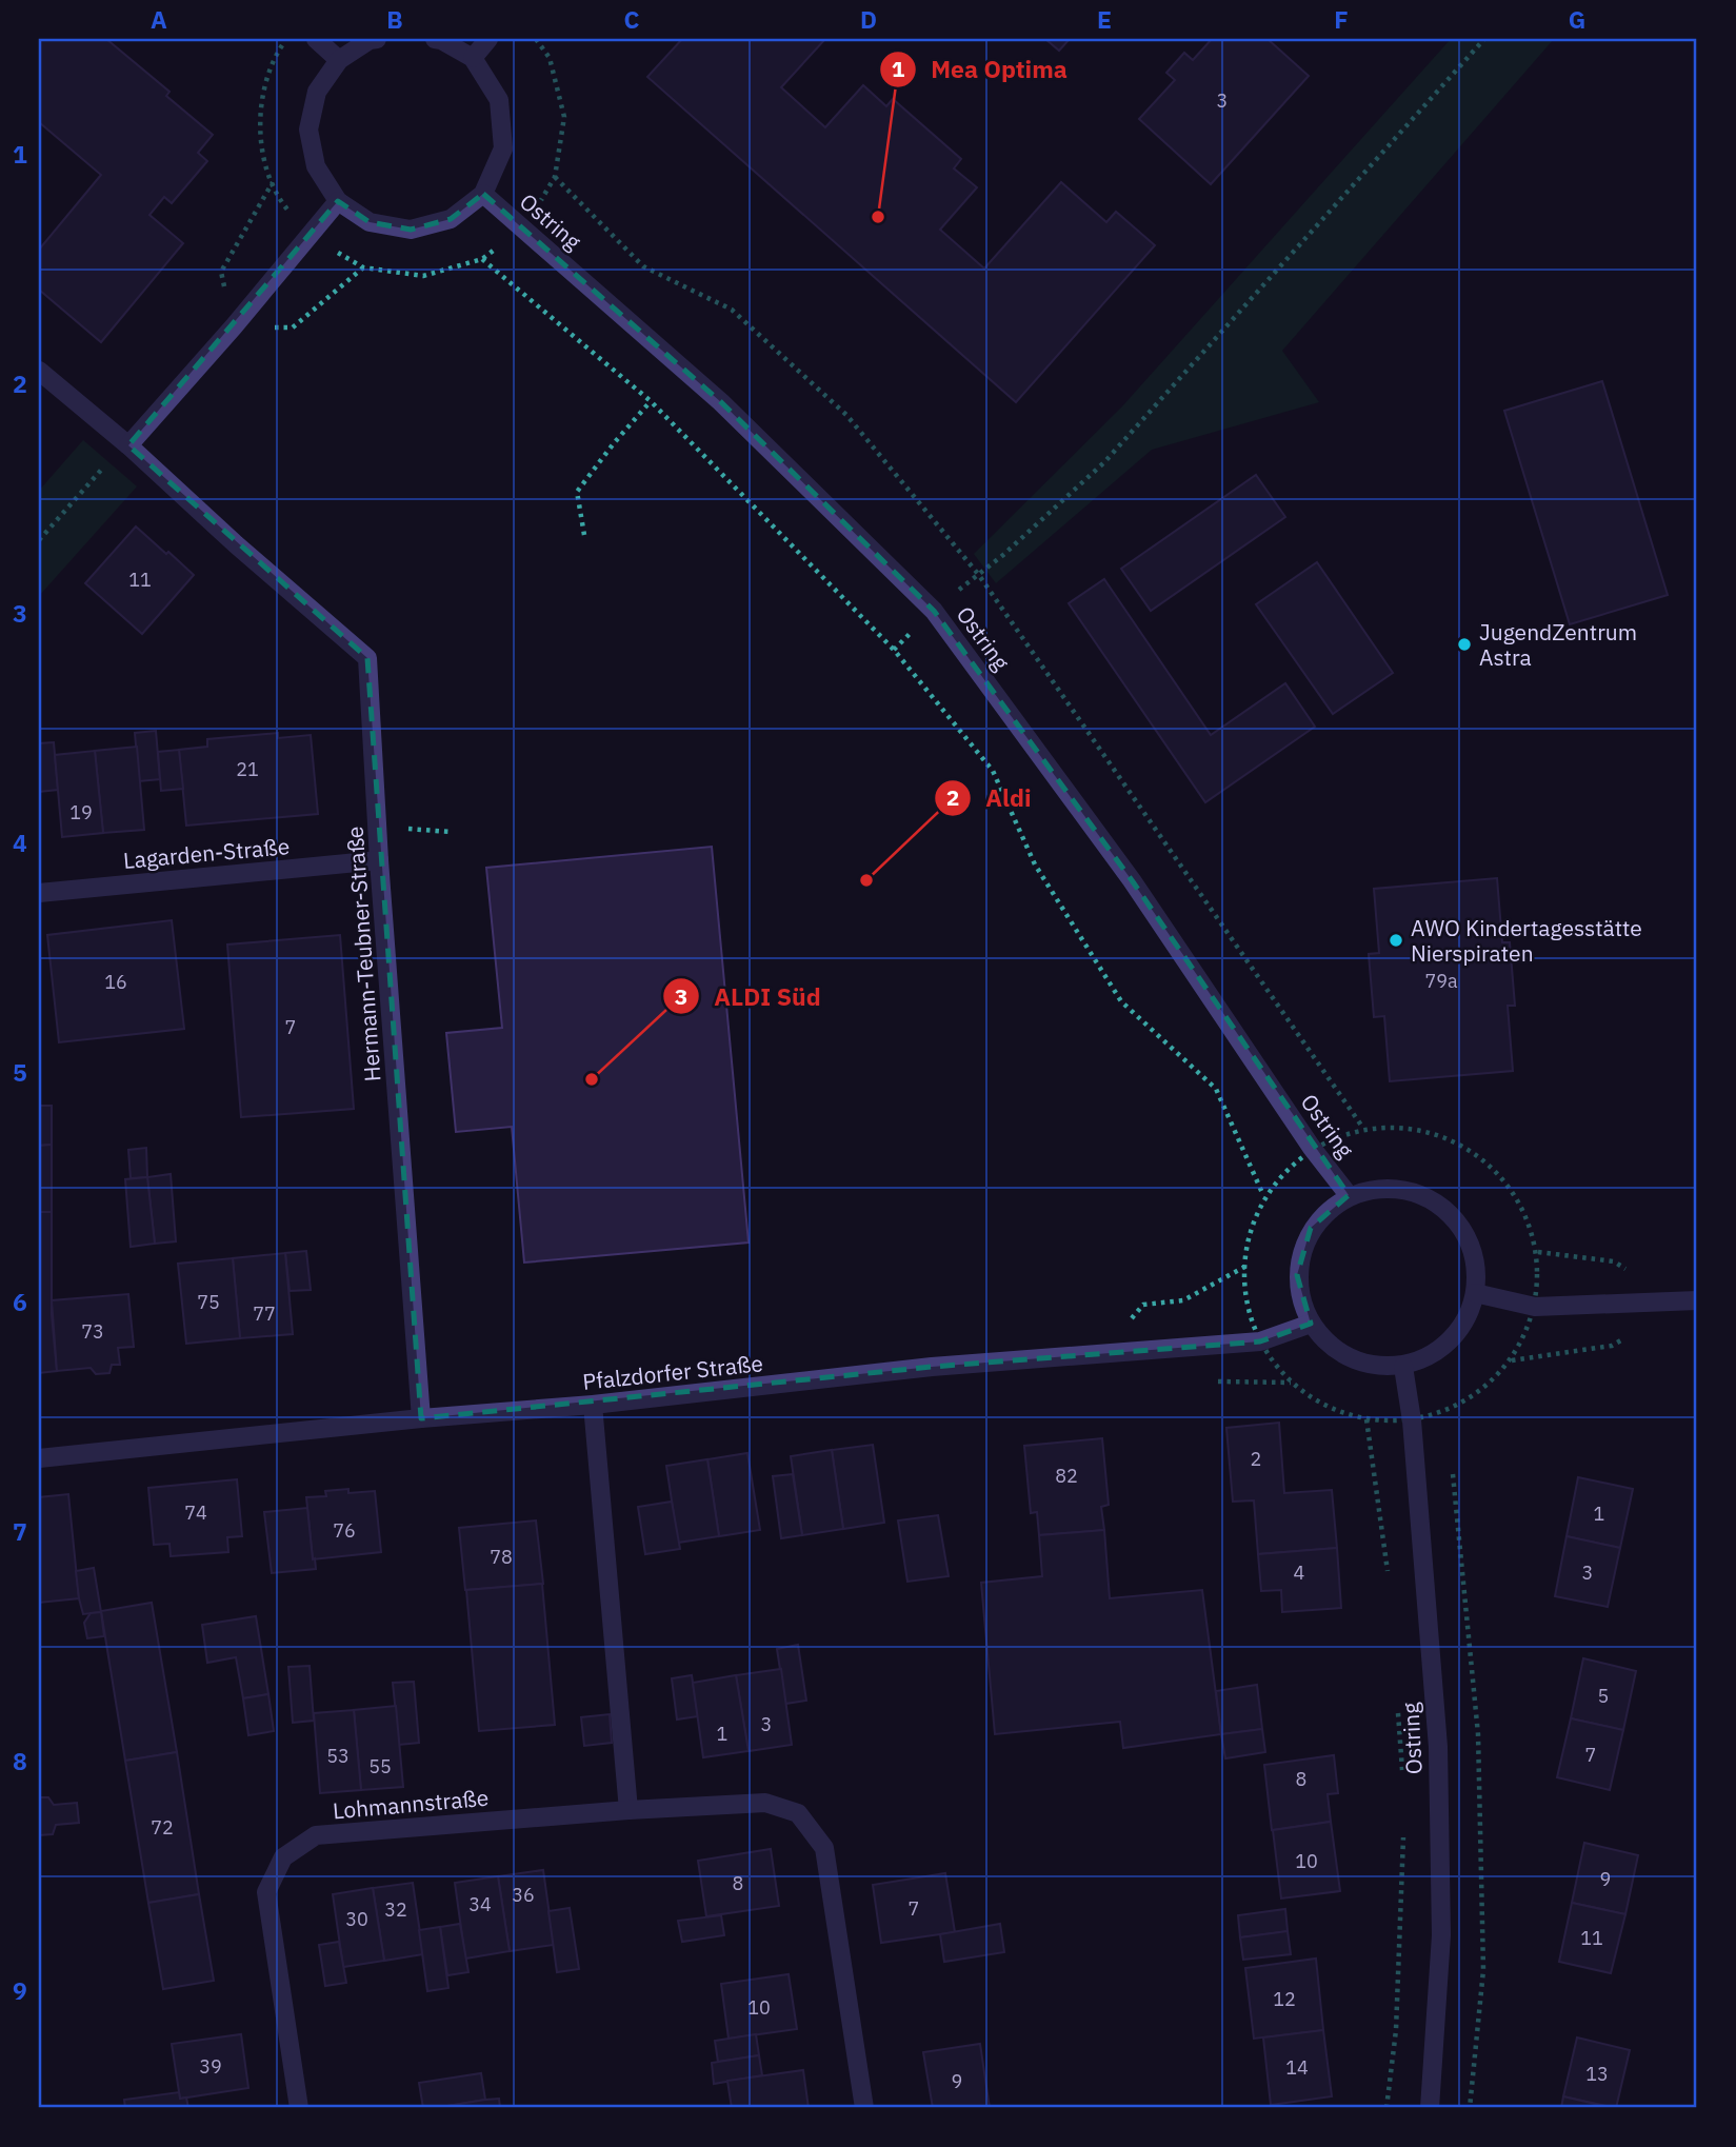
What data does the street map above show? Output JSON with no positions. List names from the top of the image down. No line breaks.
{"streets":{"street":["Ostring","Lagarden-Straße","Hermann-Teubner-Straße","Pfalzdorfer Straße","Lohmannstraße"]},"crossings":[["Ostring","Pfalzdorfer Straße"],["Lagarden-Straße","Hermann-Teubner-Straße"],["Hermann-Teubner-Straße","Pfalzdorfer Straße"]],"places":["Mea Optima","JugendZentrum Astra","Aldi","AWO Kindertagesstätte Nierspiraten","ALDI Süd"],"house_numbers":["3","11","21","19","79a","16","7","75","77","73","2","82","74","1","76","78","4","3","5","3","1","7","53","55","8","72","10","9","8","36","34","7","32","30","11","12","10","39","14","13","9"],"grid":{"columns":["A","B","C","D","E","F","G"],"rows":["1","2","3","4","5","6","7","8","9"]}}
